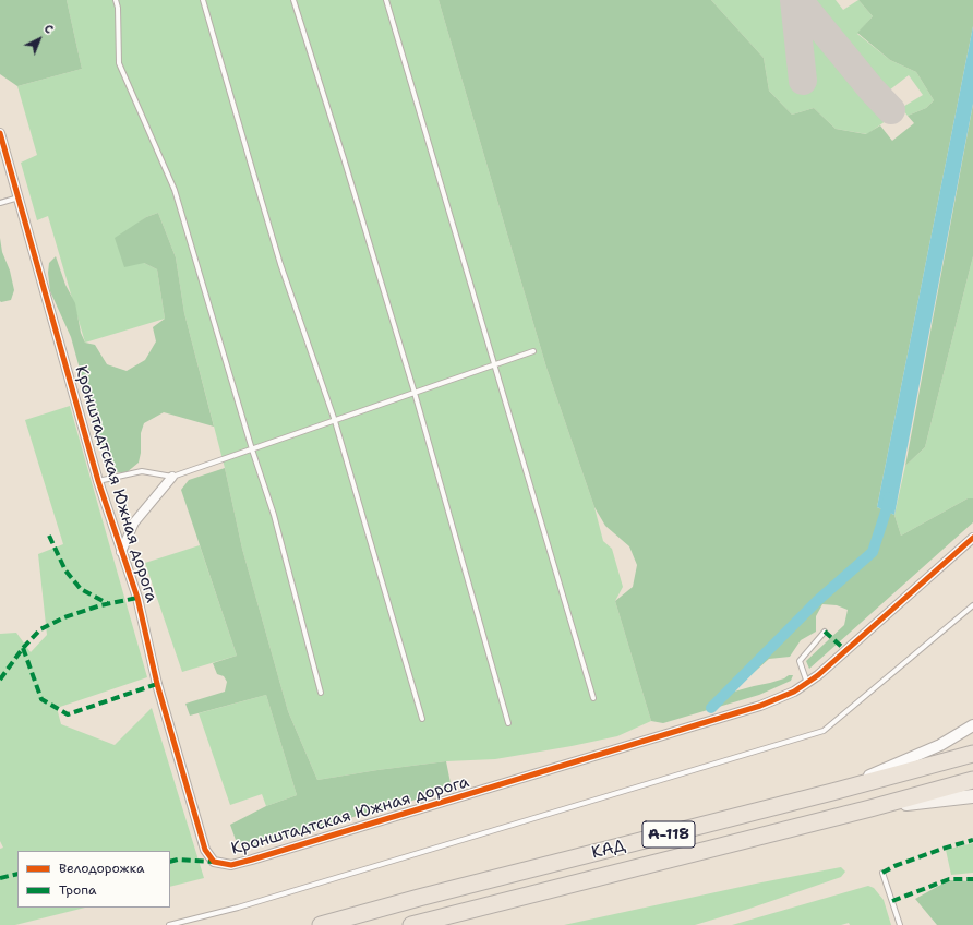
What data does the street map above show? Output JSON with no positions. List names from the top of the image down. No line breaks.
{"streets":{"highway":["А-118","КАД"],"street":["Кронштадтская Южная дорога"]},"legend":["Велодорожка","Тропа"],"north":"top right"}
